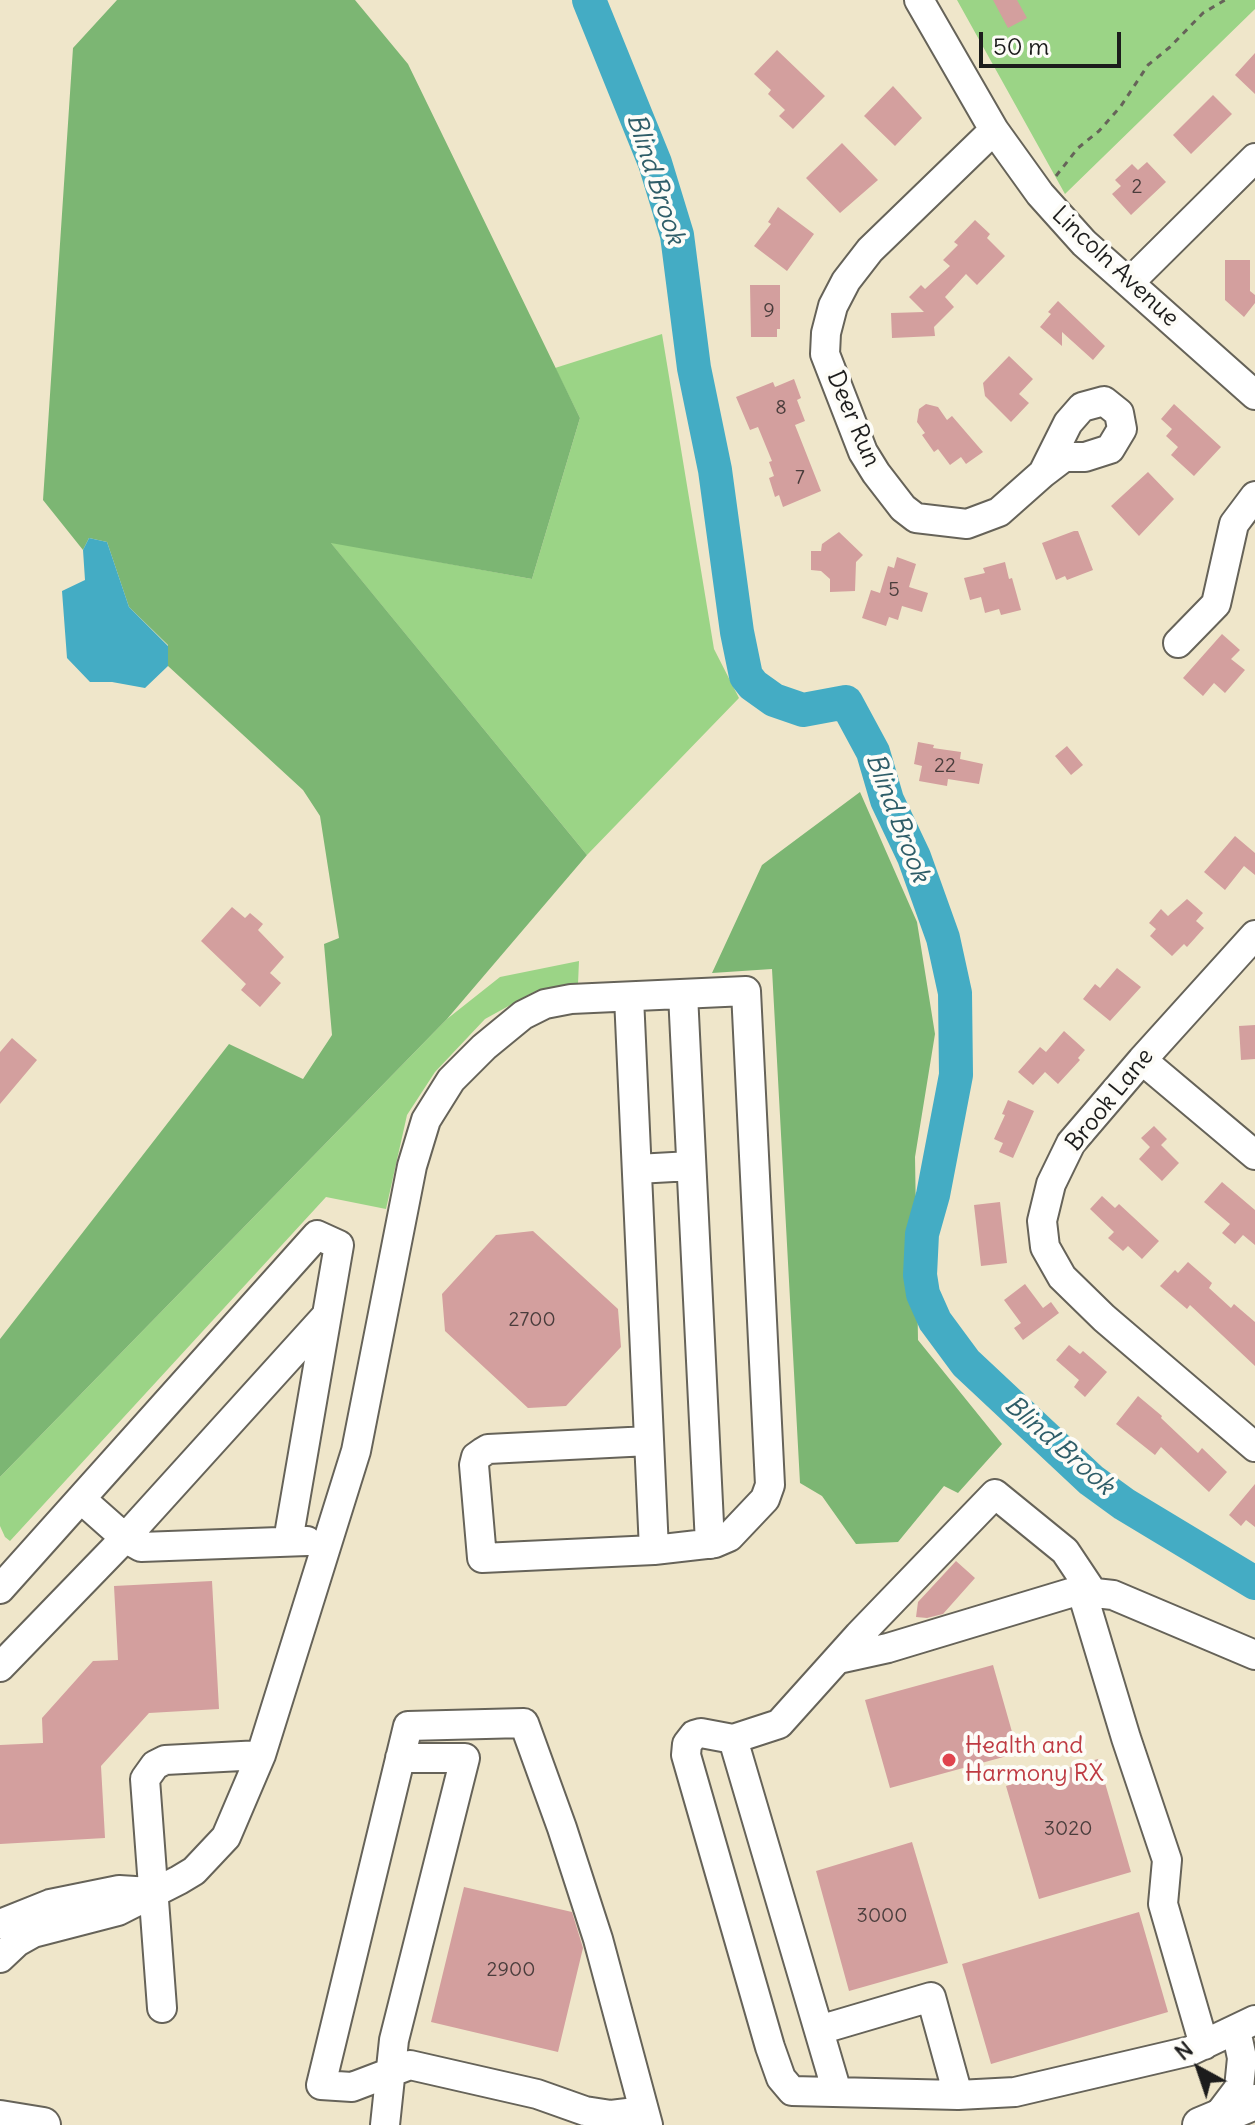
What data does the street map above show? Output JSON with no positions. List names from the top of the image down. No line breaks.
{"streets":{"street":["Lincoln Avenue","Deer Run","Brook Lane"]},"crossings":[["Lincoln Avenue","Deer Run"]],"water":["Blind Brook"],"places":["Health and Harmony RX"],"house_numbers":["2","9","8","7","5","22","2700","3020","3000","2900"],"scale_bar":"50 m","north":"top left"}
